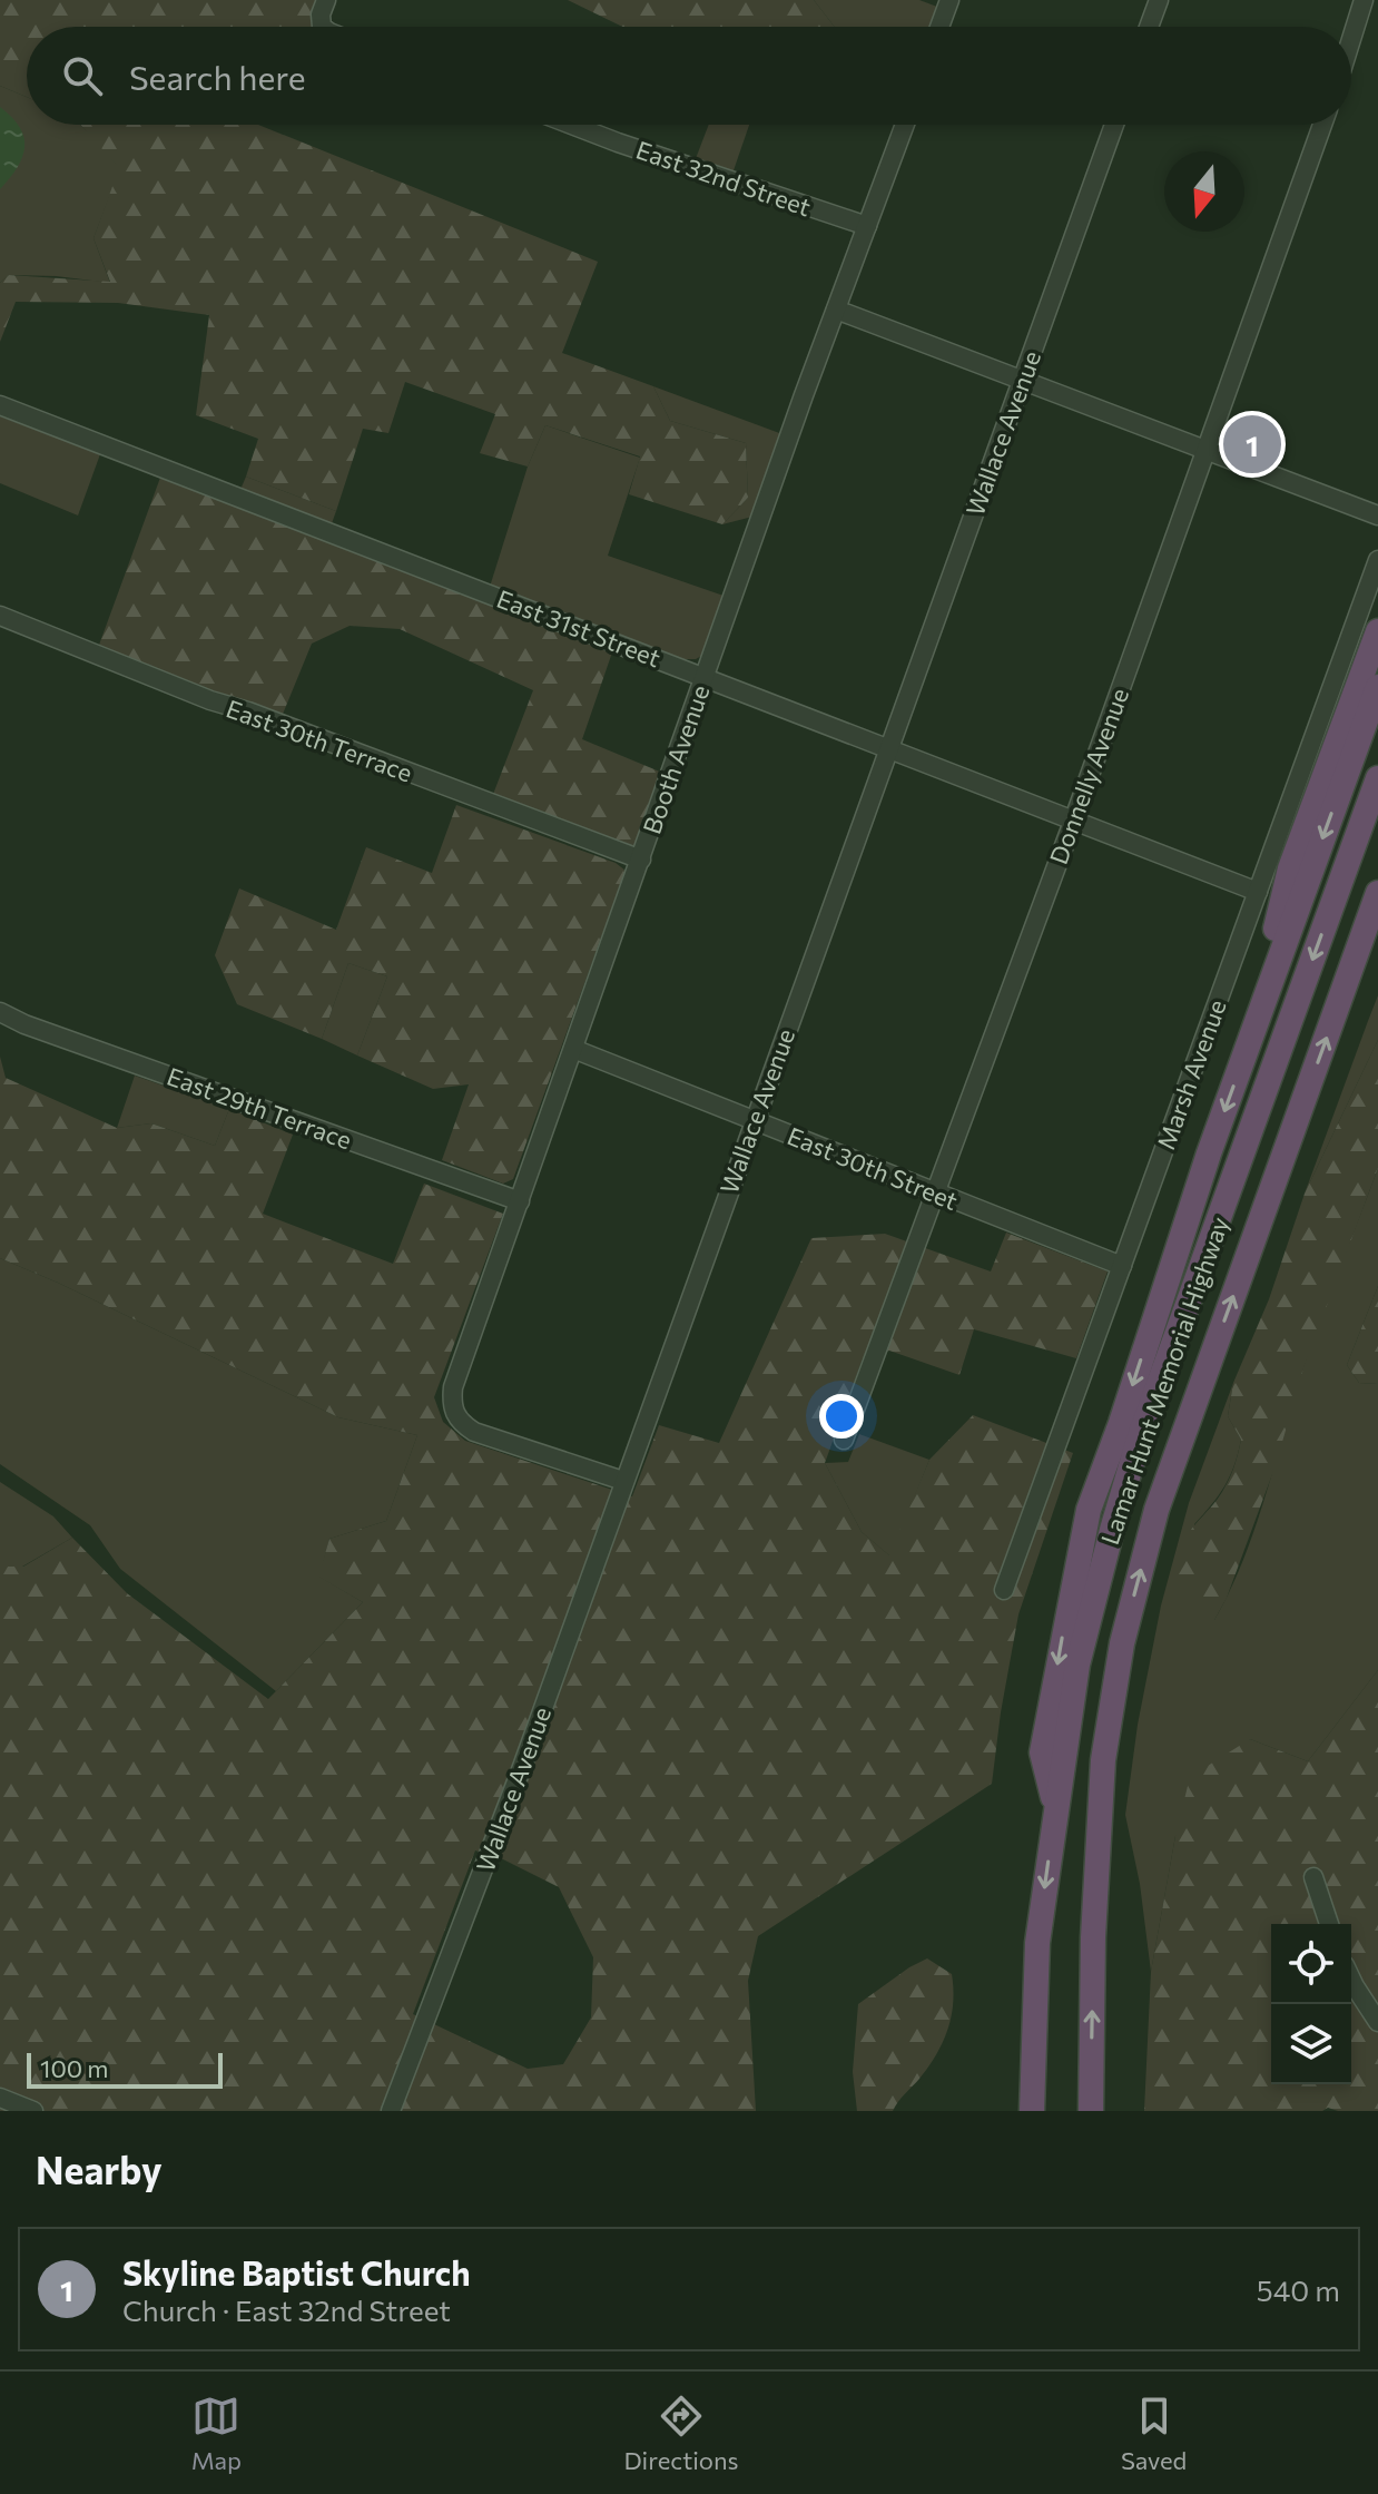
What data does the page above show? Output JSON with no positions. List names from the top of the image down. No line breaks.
{"streets":{"highway":["Lamar Hunt Memorial Highway"],"street":["East 32nd Street","Wallace Avenue","East 31st Street","East 30th Terrace","Booth Avenue","Donnelly Avenue","Marsh Avenue","East 29th Terrace","East 30th Street"]},"crossings":[["East 32nd Street","Booth Avenue"],["Wallace Avenue","East 31st Street"],["Wallace Avenue","Booth Avenue"],["Wallace Avenue","East 30th Street"],["East 31st Street","Booth Avenue"],["East 31st Street","Donnelly Avenue"],["East 31st Street","Marsh Avenue"],["East 30th Terrace","Booth Avenue"],["Booth Avenue","East 29th Terrace"],["Booth Avenue","East 30th Street"],["Donnelly Avenue","East 30th Street"],["Marsh Avenue","East 30th Street"]],"scale_bar":"100 m","north":"bottom","page":{"search":"Search here","pins":"1","scale":"100 m","heading":"Nearby","list":[{"mark":"1","name":"Skyline Baptist Church","note":"Church · East 32nd Street","value":"540 m"}],"nav":["Map","Directions","Saved"]}}
